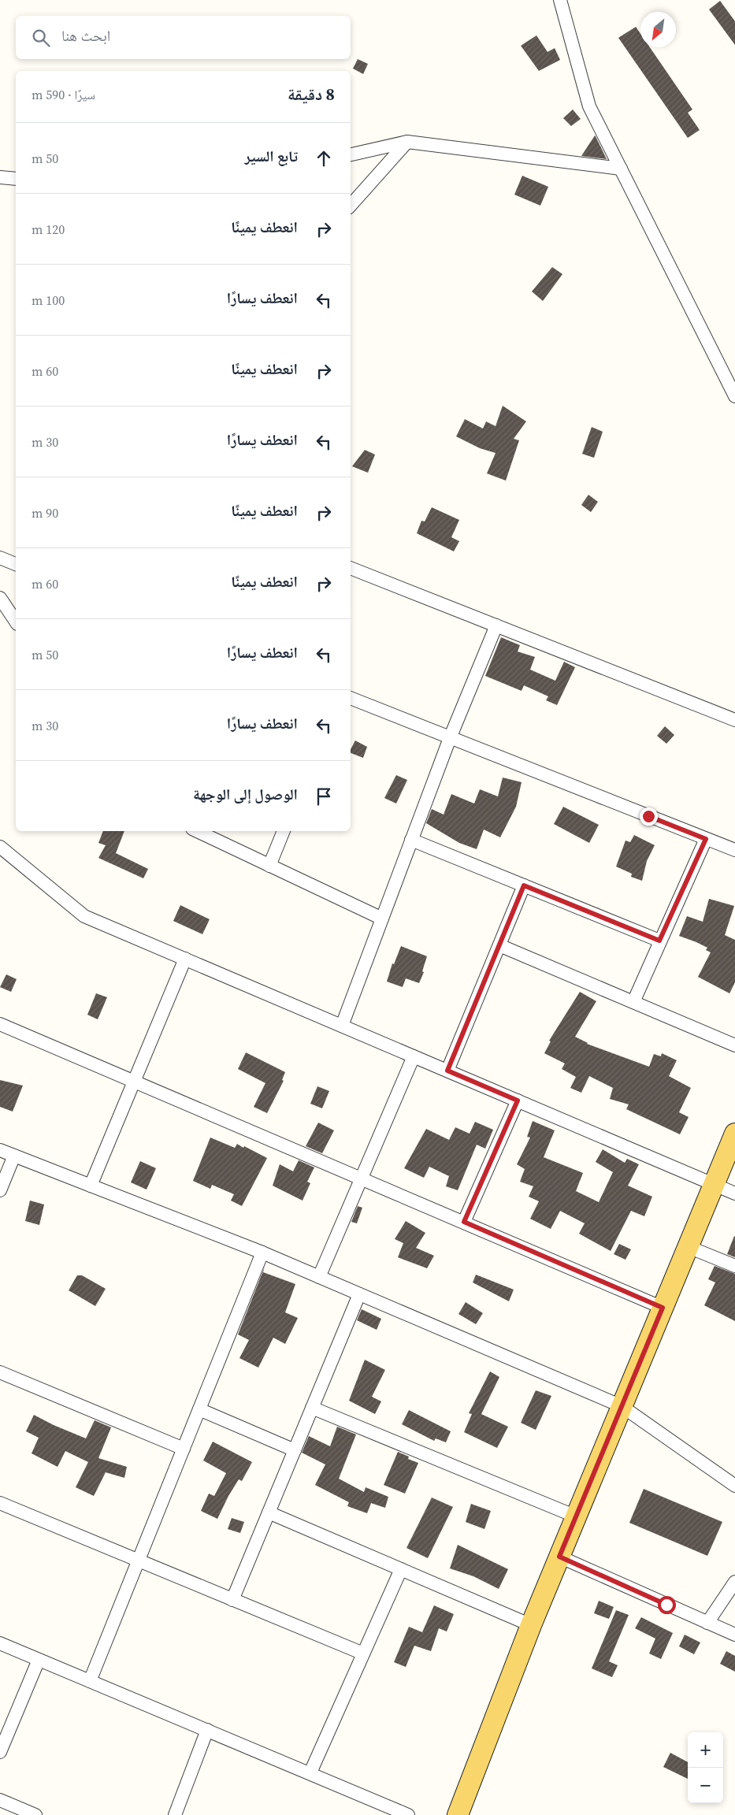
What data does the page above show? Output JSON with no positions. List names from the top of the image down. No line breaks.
{"north":"bottom left","page":{"search":"ابحث هنا","heading":["8 دقيقة","سيرًا · 590 m"],"list":[["تابع السير","50 m"],["انعطف يمينًا","120 m"],["انعطف يسارًا","100 m"],["انعطف يمينًا","60 m"],["انعطف يسارًا","30 m"],["انعطف يمينًا","90 m"],["انعطف يمينًا","60 m"],["انعطف يسارًا","50 m"],["انعطف يسارًا","30 m"],"الوصول إلى الوجهة"],"map_buttons":["+","−"]}}
